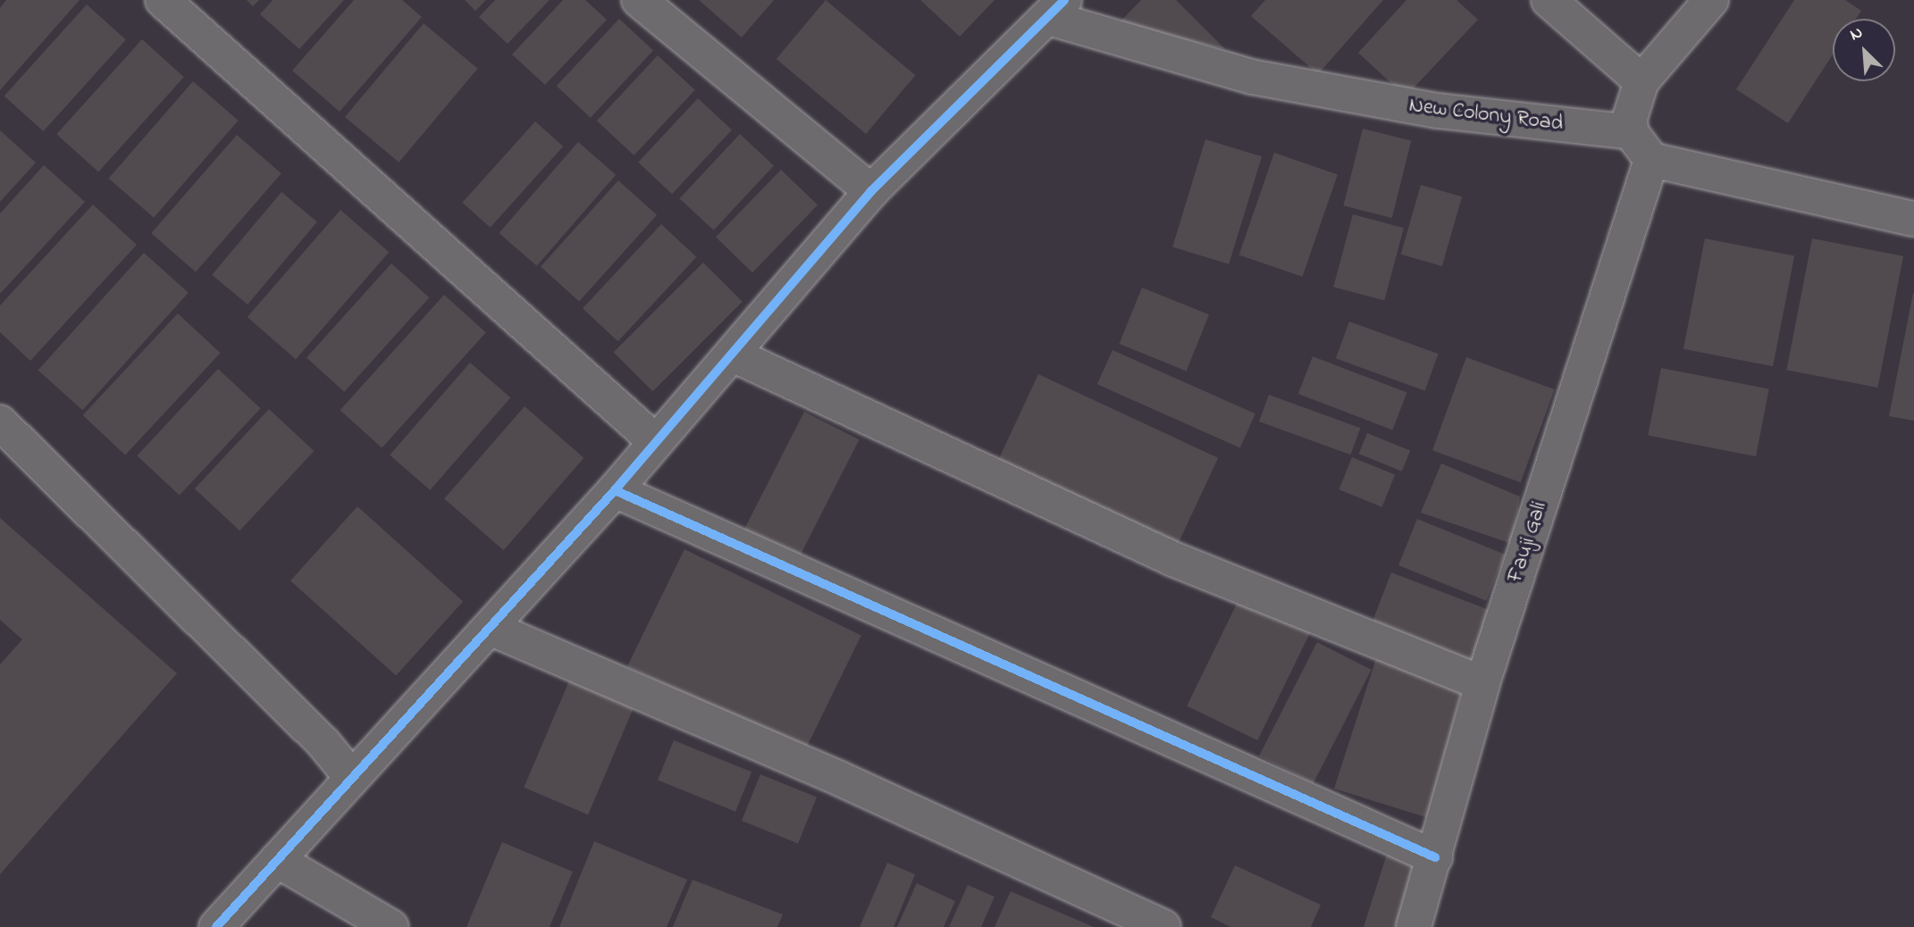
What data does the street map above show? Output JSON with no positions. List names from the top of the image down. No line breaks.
{"streets":{"street":["New Colony Road","Fauji Gali"]},"north":"top left"}
